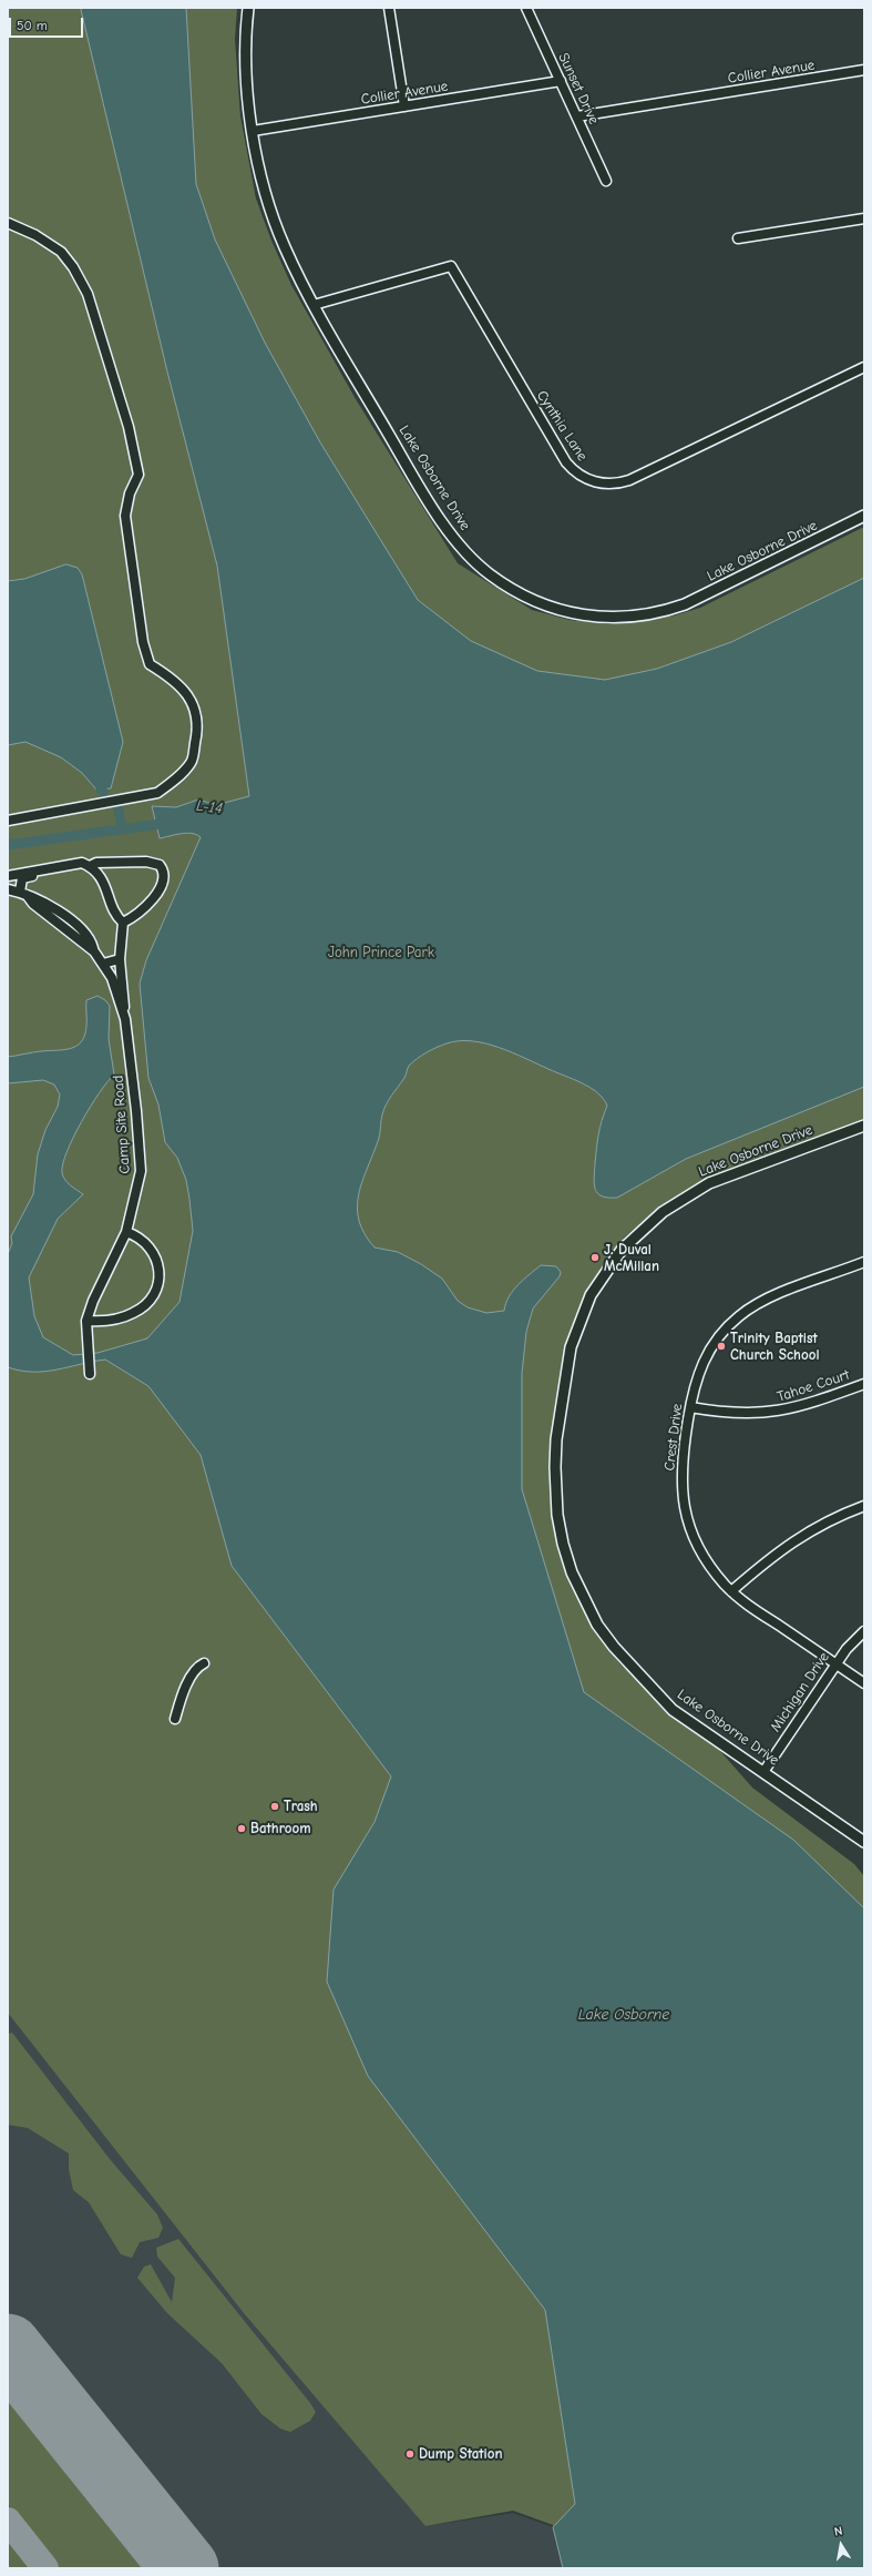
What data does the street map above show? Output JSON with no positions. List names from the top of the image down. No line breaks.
{"streets":{"street":["Collier Avenue","Sunset Drive","Cynthia Lane","Lake Osborne Drive","Camp Site Road","Tahoe Court","Crest Drive","Michigan Drive"]},"crossings":[["Collier Avenue","Sunset Drive"],["Collier Avenue","Lake Osborne Drive"],["Cynthia Lane","Lake Osborne Drive"],["Lake Osborne Drive","Michigan Drive"],["Tahoe Court","Crest Drive"],["Crest Drive","Michigan Drive"]],"water":["L-14","Lake Osborne"],"parks":["John Prince Park"],"places":["J. Duval McMillan","Trinity Baptist Church School","Trash","Bathroom","Dump Station"],"scale_bar":"50 m","north":"top"}
